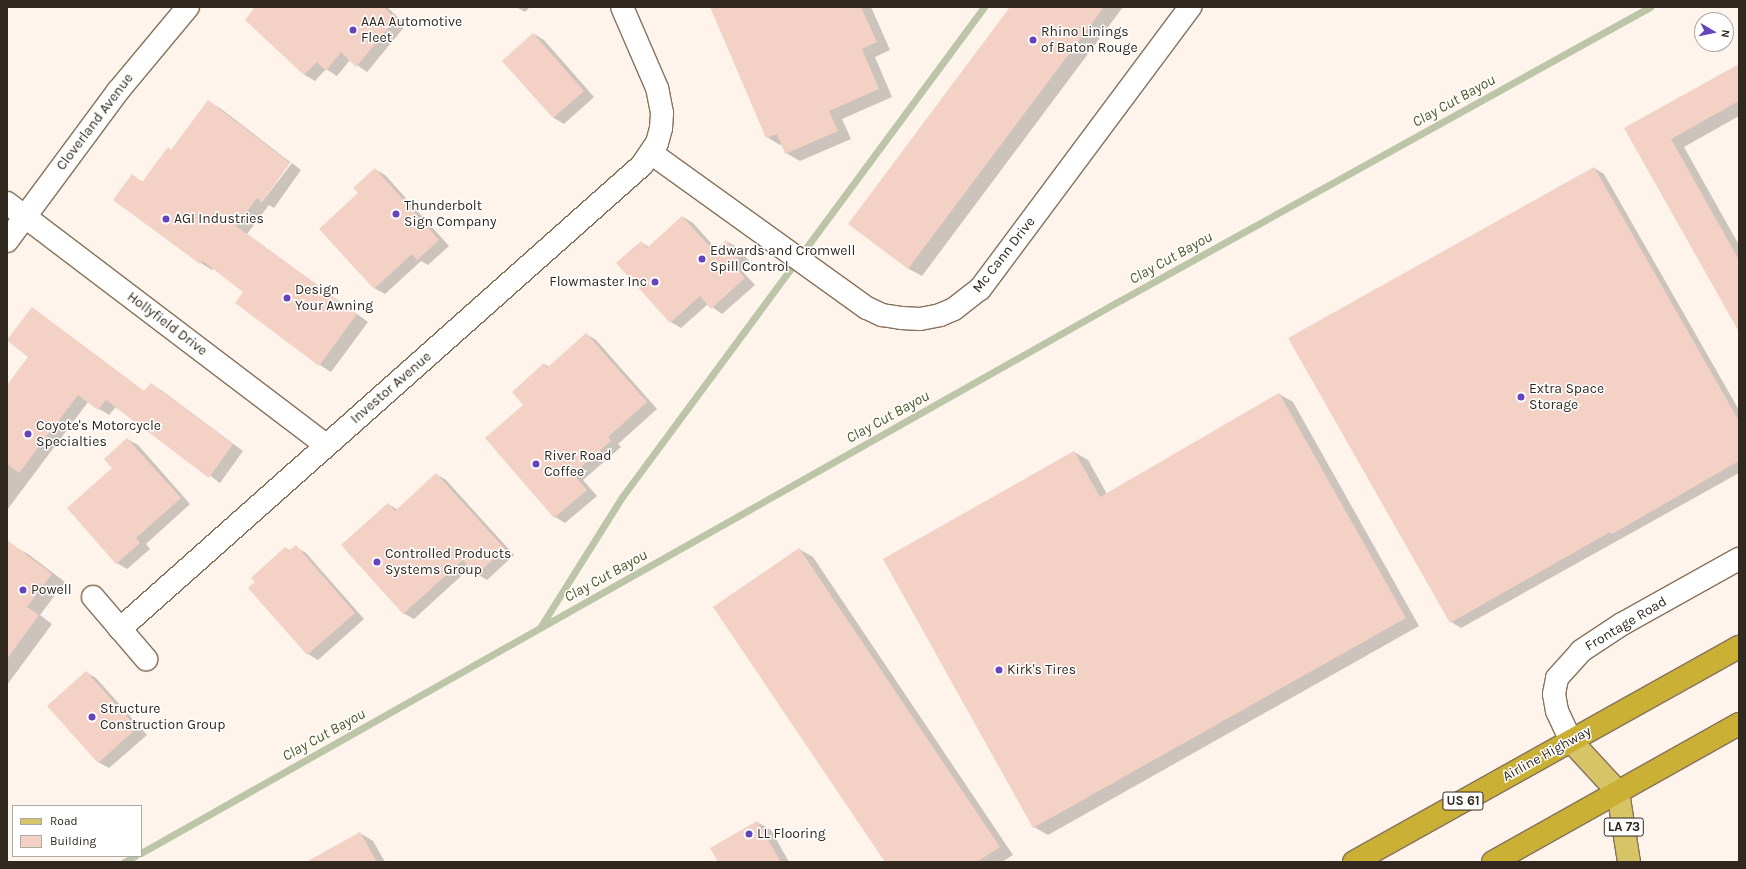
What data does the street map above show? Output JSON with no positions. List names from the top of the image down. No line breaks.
{"streets":{"highway":["Airline Highway","US 61"],"main road":["LA 73"],"street":["Cloverland Avenue","Mc Cann Drive","Hollyfield Drive","Investor Avenue","Frontage Road"]},"crossings":[["Cloverland Avenue","Hollyfield Drive"],["Mc Cann Drive","Investor Avenue"],["Hollyfield Drive","Investor Avenue"],["Frontage Road","Airline Highway"]],"water":["Clay Cut Bayou"],"places":["AAA Automotive Fleet","Rhino Linings of Baton Rouge","Thunderbolt Sign Company","AGI Industries","Edwards and Cromwell Spill Control","Flowmaster Inc","Design Your Awning","Extra Space Storage","Coyote's Motorcycle Specialties","River Road Coffee","Controlled Products Systems Group","Powell","Kirk's Tires","Structure Construction Group","LL Flooring"],"legend":["Road","Building"],"north":"right"}
